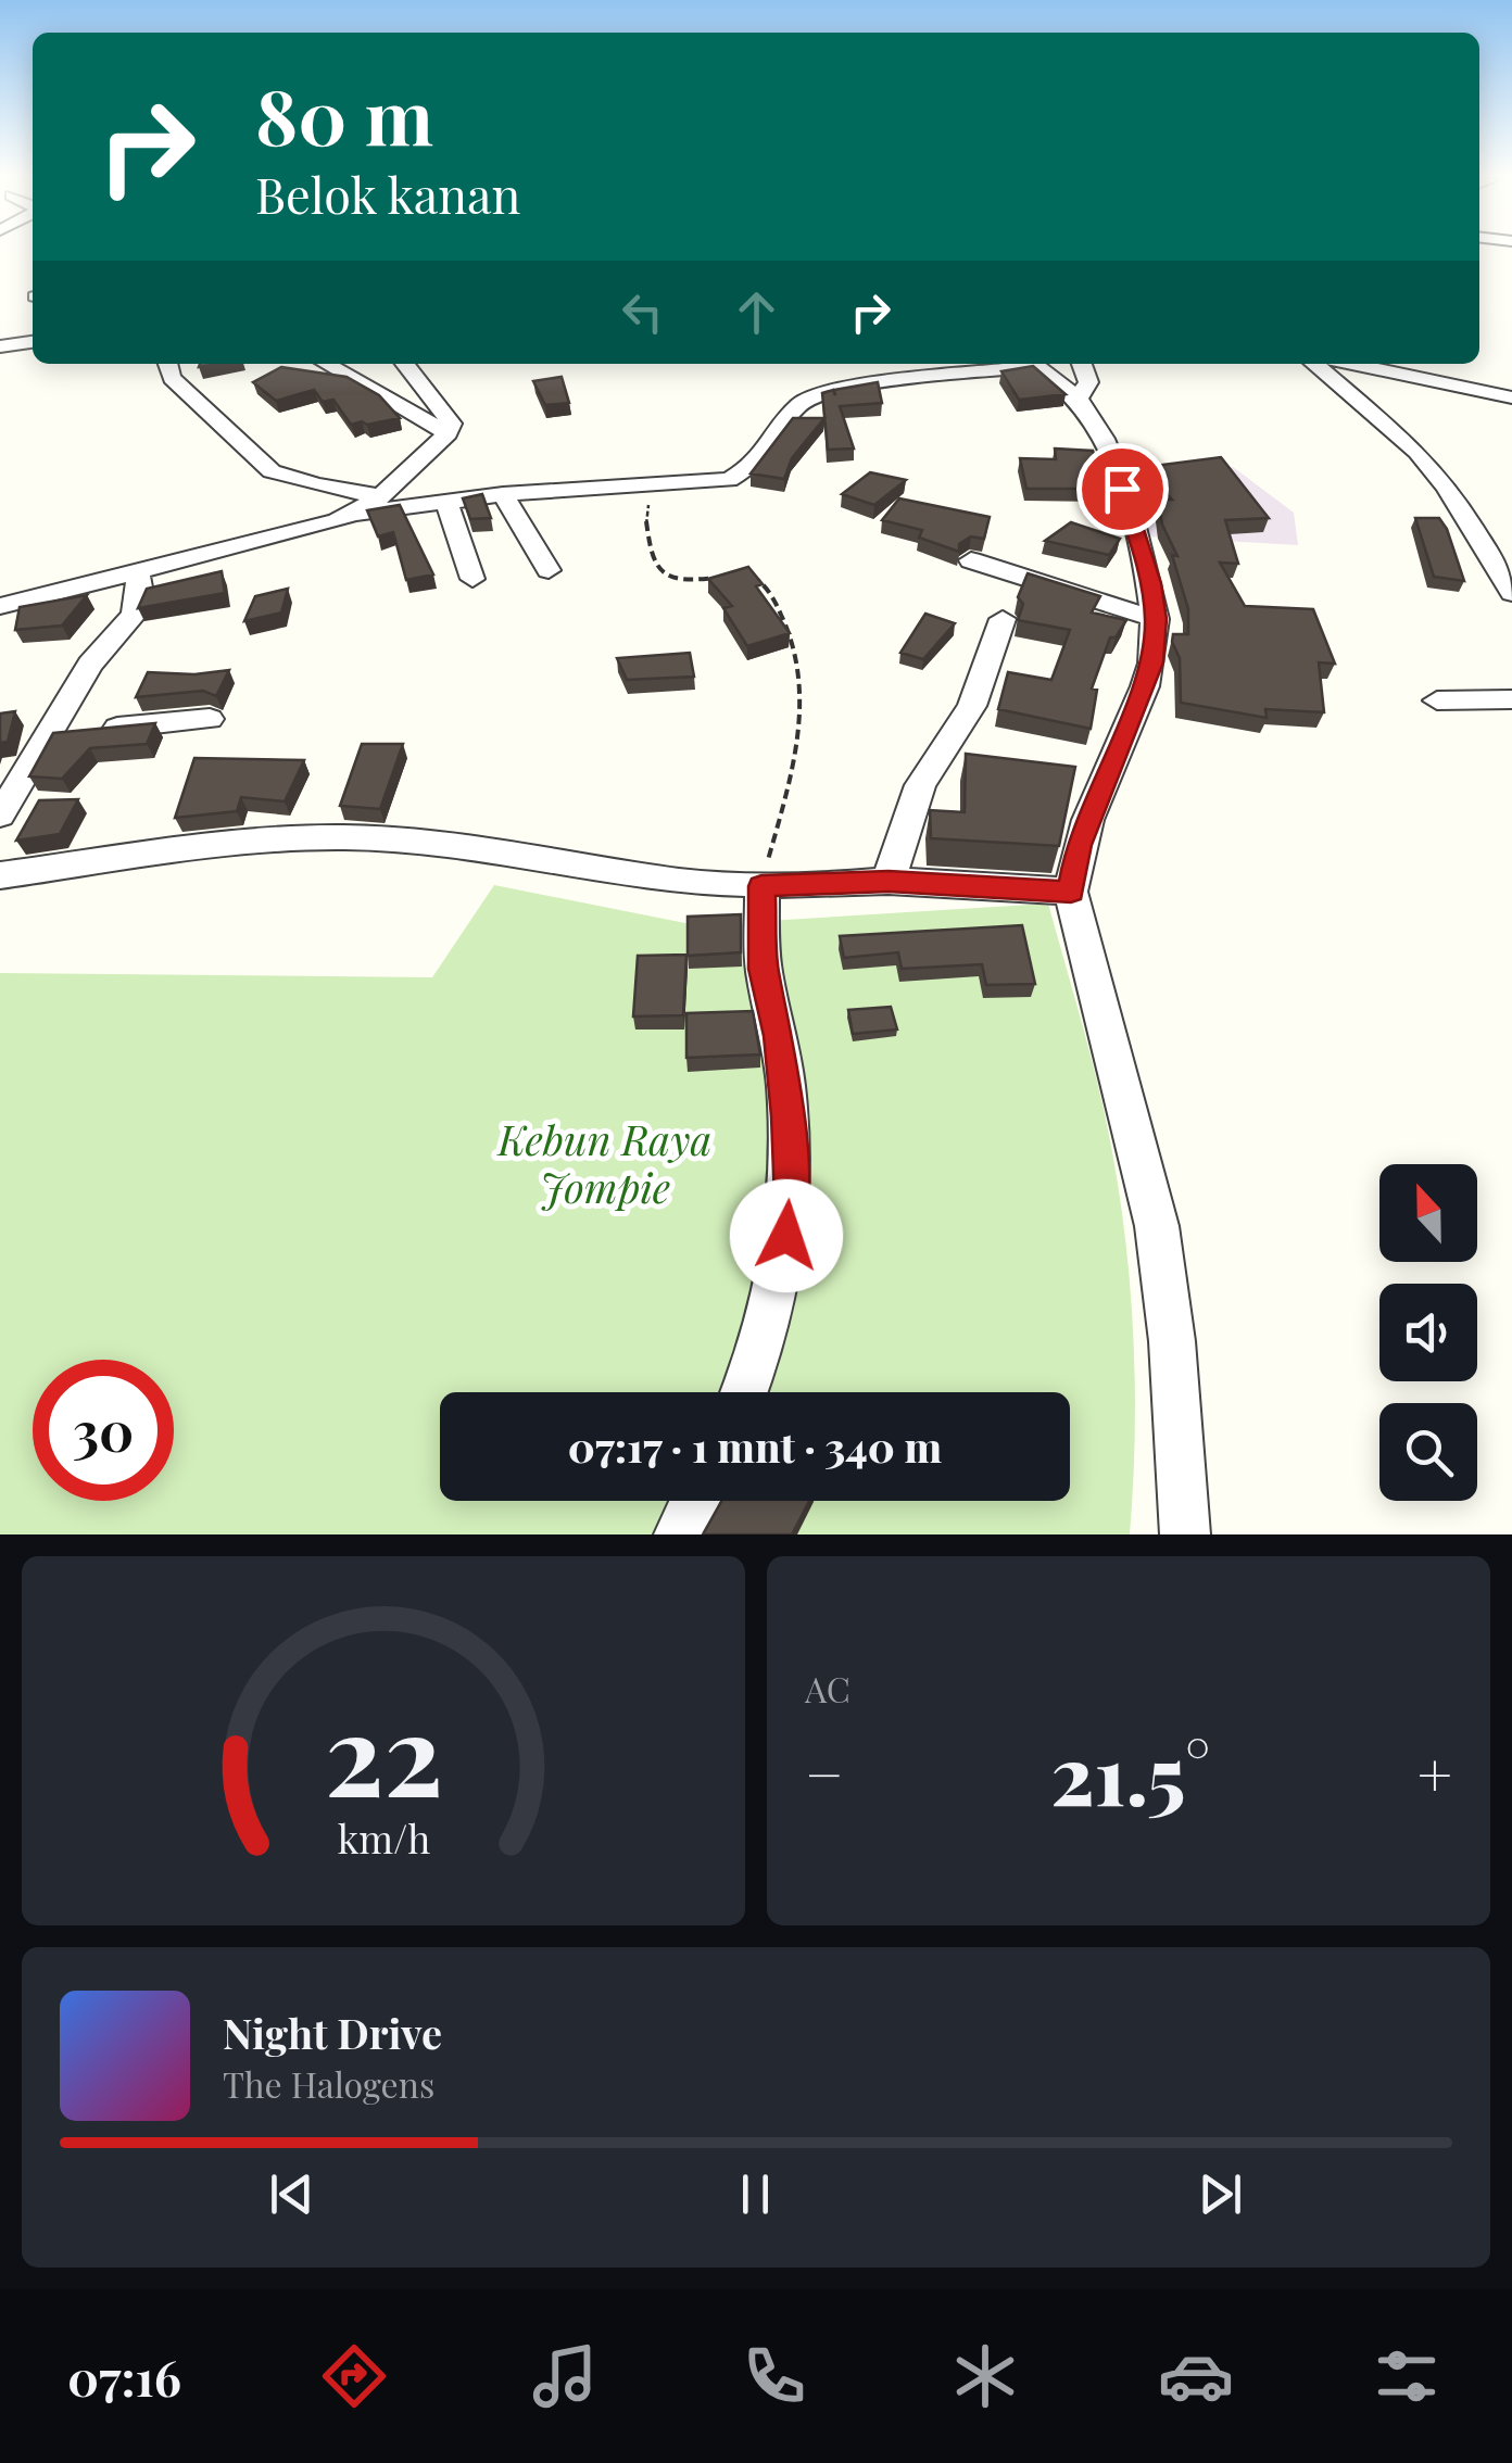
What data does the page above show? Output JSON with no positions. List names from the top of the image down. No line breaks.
{"parks":["Kebun Raya Jompie"],"north":"top","page":{"turn":["80 m","Belok kanan"],"limit":"30","trip":"07:17 · 1 mnt · 340 m","tile":"AC","heat":["−","21.5°","+"],"song":["Night Drive","The Halogens"],"tabs":"07:16","gauge":["22","km/h"]}}
